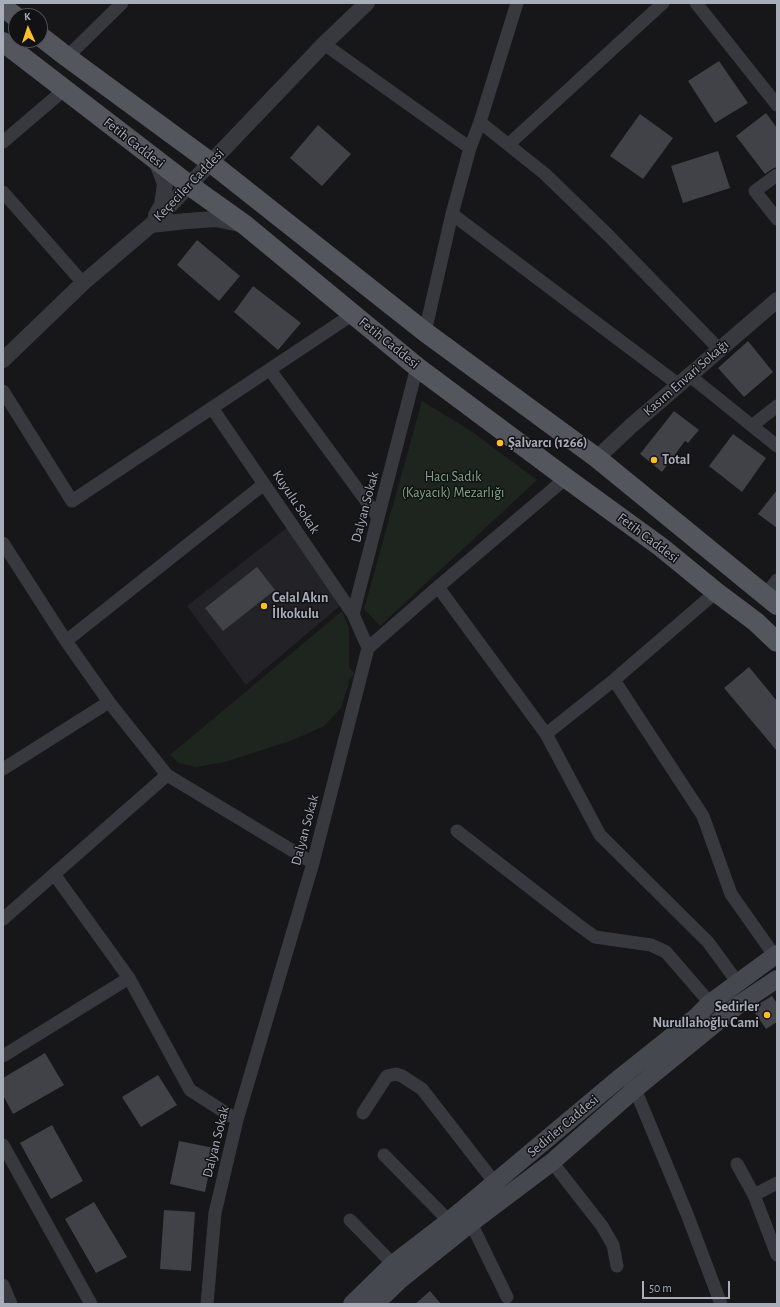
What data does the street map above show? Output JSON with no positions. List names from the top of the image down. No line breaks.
{"streets":{"main road":["Fetih Caddesi","Sedirler Caddesi"],"street":["Keçeciler Caddesi","Kasım Envari Sokağı","Kuyulu Sokak","Dalyan Sokak"]},"crossings":[["Fetih Caddesi","Keçeciler Caddesi"],["Fetih Caddesi","Kasım Envari Sokağı"],["Fetih Caddesi","Dalyan Sokak"],["Kuyulu Sokak","Dalyan Sokak"]],"parks":["Hacı Sadık (Kayacık) Mezarlığı"],"places":["Şalvarcı (1266)","Total","Celal Akın İlkokulu","Sedirler Nurullahoğlu Cami"],"scale_bar":"50 m","north":"top"}
